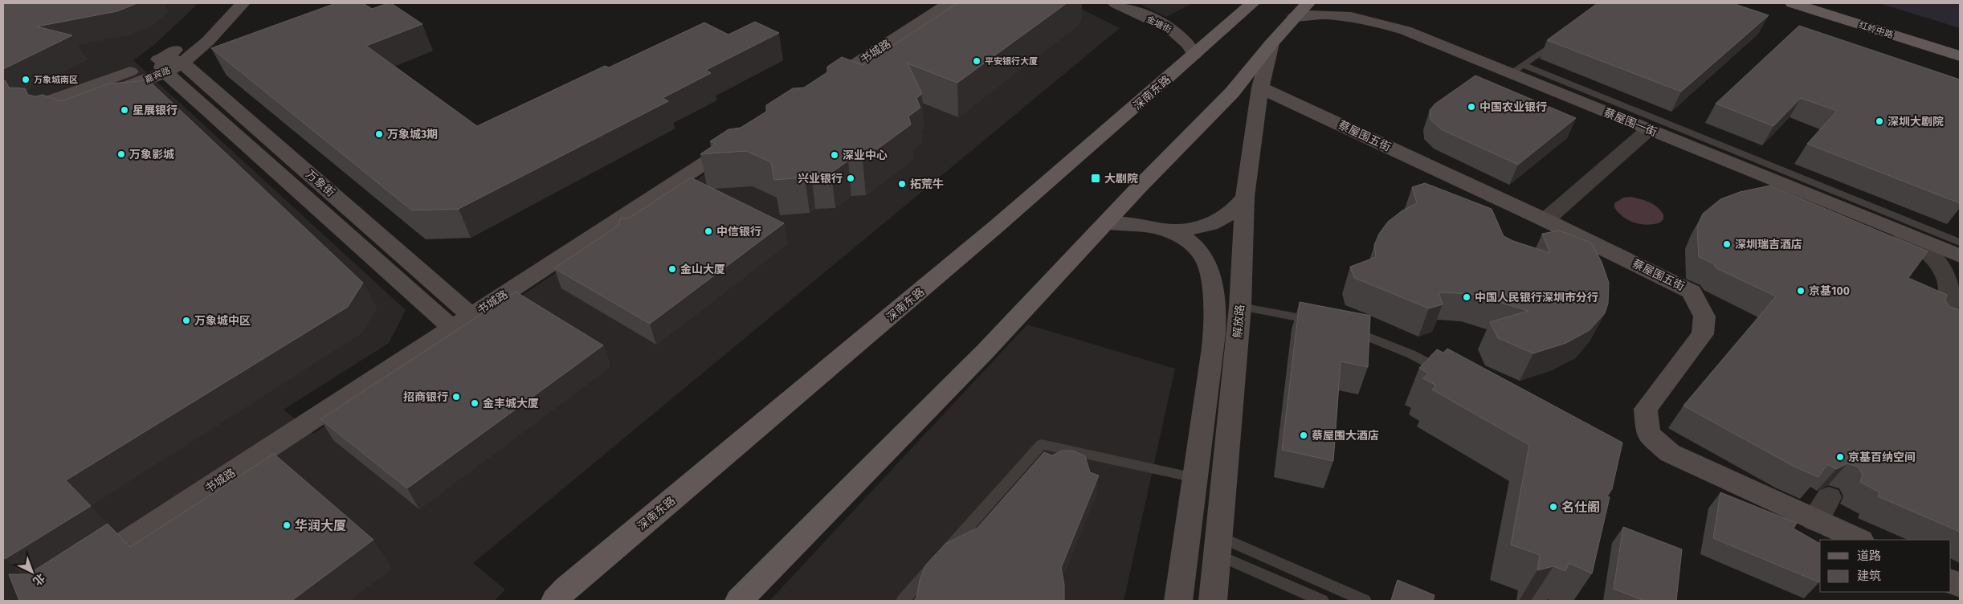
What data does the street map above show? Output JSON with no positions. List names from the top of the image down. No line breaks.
{"streets":{"main road":["红岭中路","深南东路"],"street":["金塘街","书城路","嘉宾路","蔡屋围一街","蔡屋围五街","万象街","解放路"]},"crossings":[["金塘街","深南东路"],["书城路","万象街"],["嘉宾路","万象街"],["蔡屋围五街","解放路"]],"places":{"other":["平安银行大厦","万象城南区","中国农业银行","星展银行","深圳大剧院","万象城3期","万象影城","深业中心","兴业银行","拓荒牛","中信银行","深圳瑞吉酒店","金山大厦","京基100","中国人民银行深圳市分行","万象城中区","招商银行","金丰城大厦","蔡屋围大酒店","京基百纳空间","名仕阁","华润大厦"],"transit":["大剧院"]},"legend":["道路","建筑"],"north":"bottom right"}
